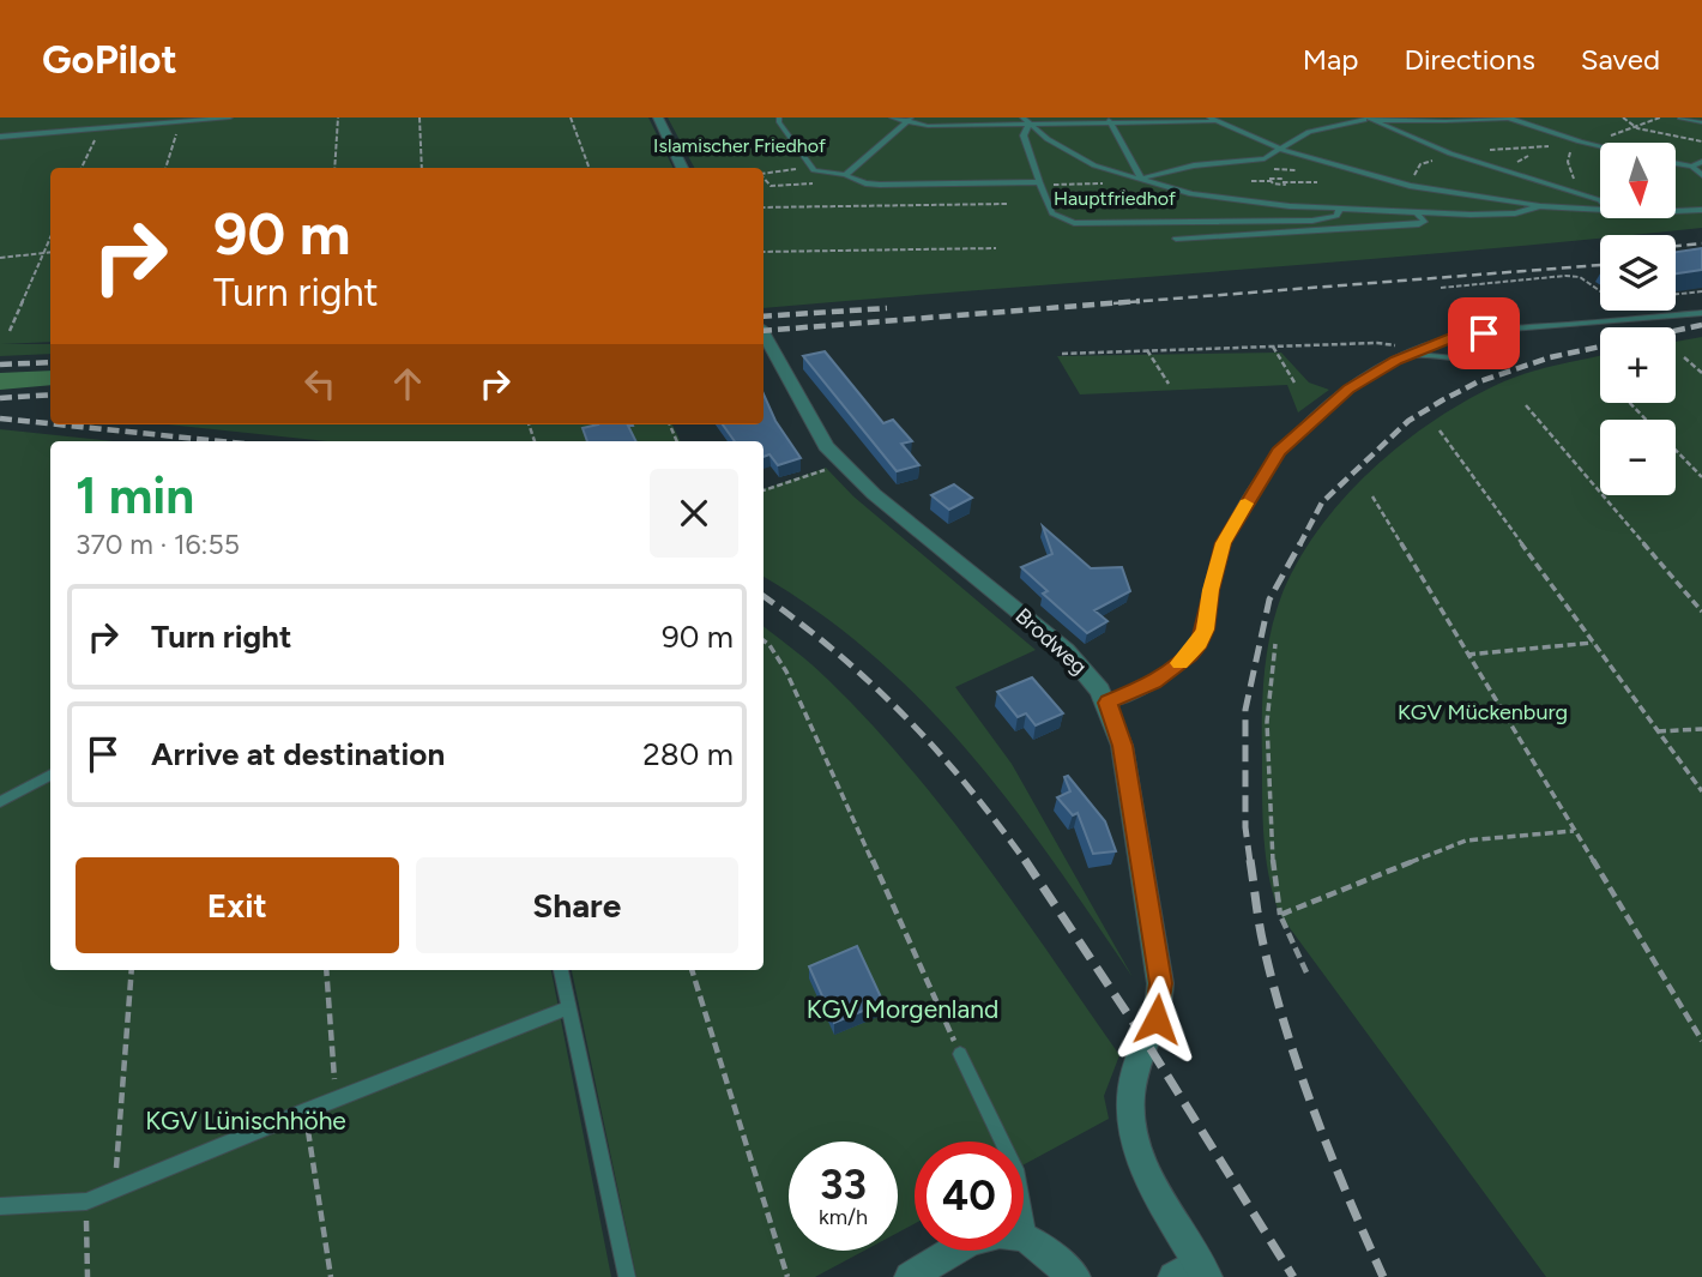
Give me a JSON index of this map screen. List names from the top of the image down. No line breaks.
{"streets":{"street":["Brodweg"]},"parks":["Islamischer Friedhof","Hauptfriedhof","KGV Mückenburg","KGV Morgenland","KGV Lünischhöhe"],"north":"bottom","page":{"header":"GoPilot","nav":["Map","Directions","Saved"],"map_buttons":["+","−"],"turn":["90 m","Turn right"],"heading":["1 min","370 m · 16:55"],"list":[{"name":"Turn right","value":"90 m"},{"name":"Arrive at destination","value":"280 m"}],"buttons":["Exit","Share"],"speed":"33 km/h","limit":"40"}}
